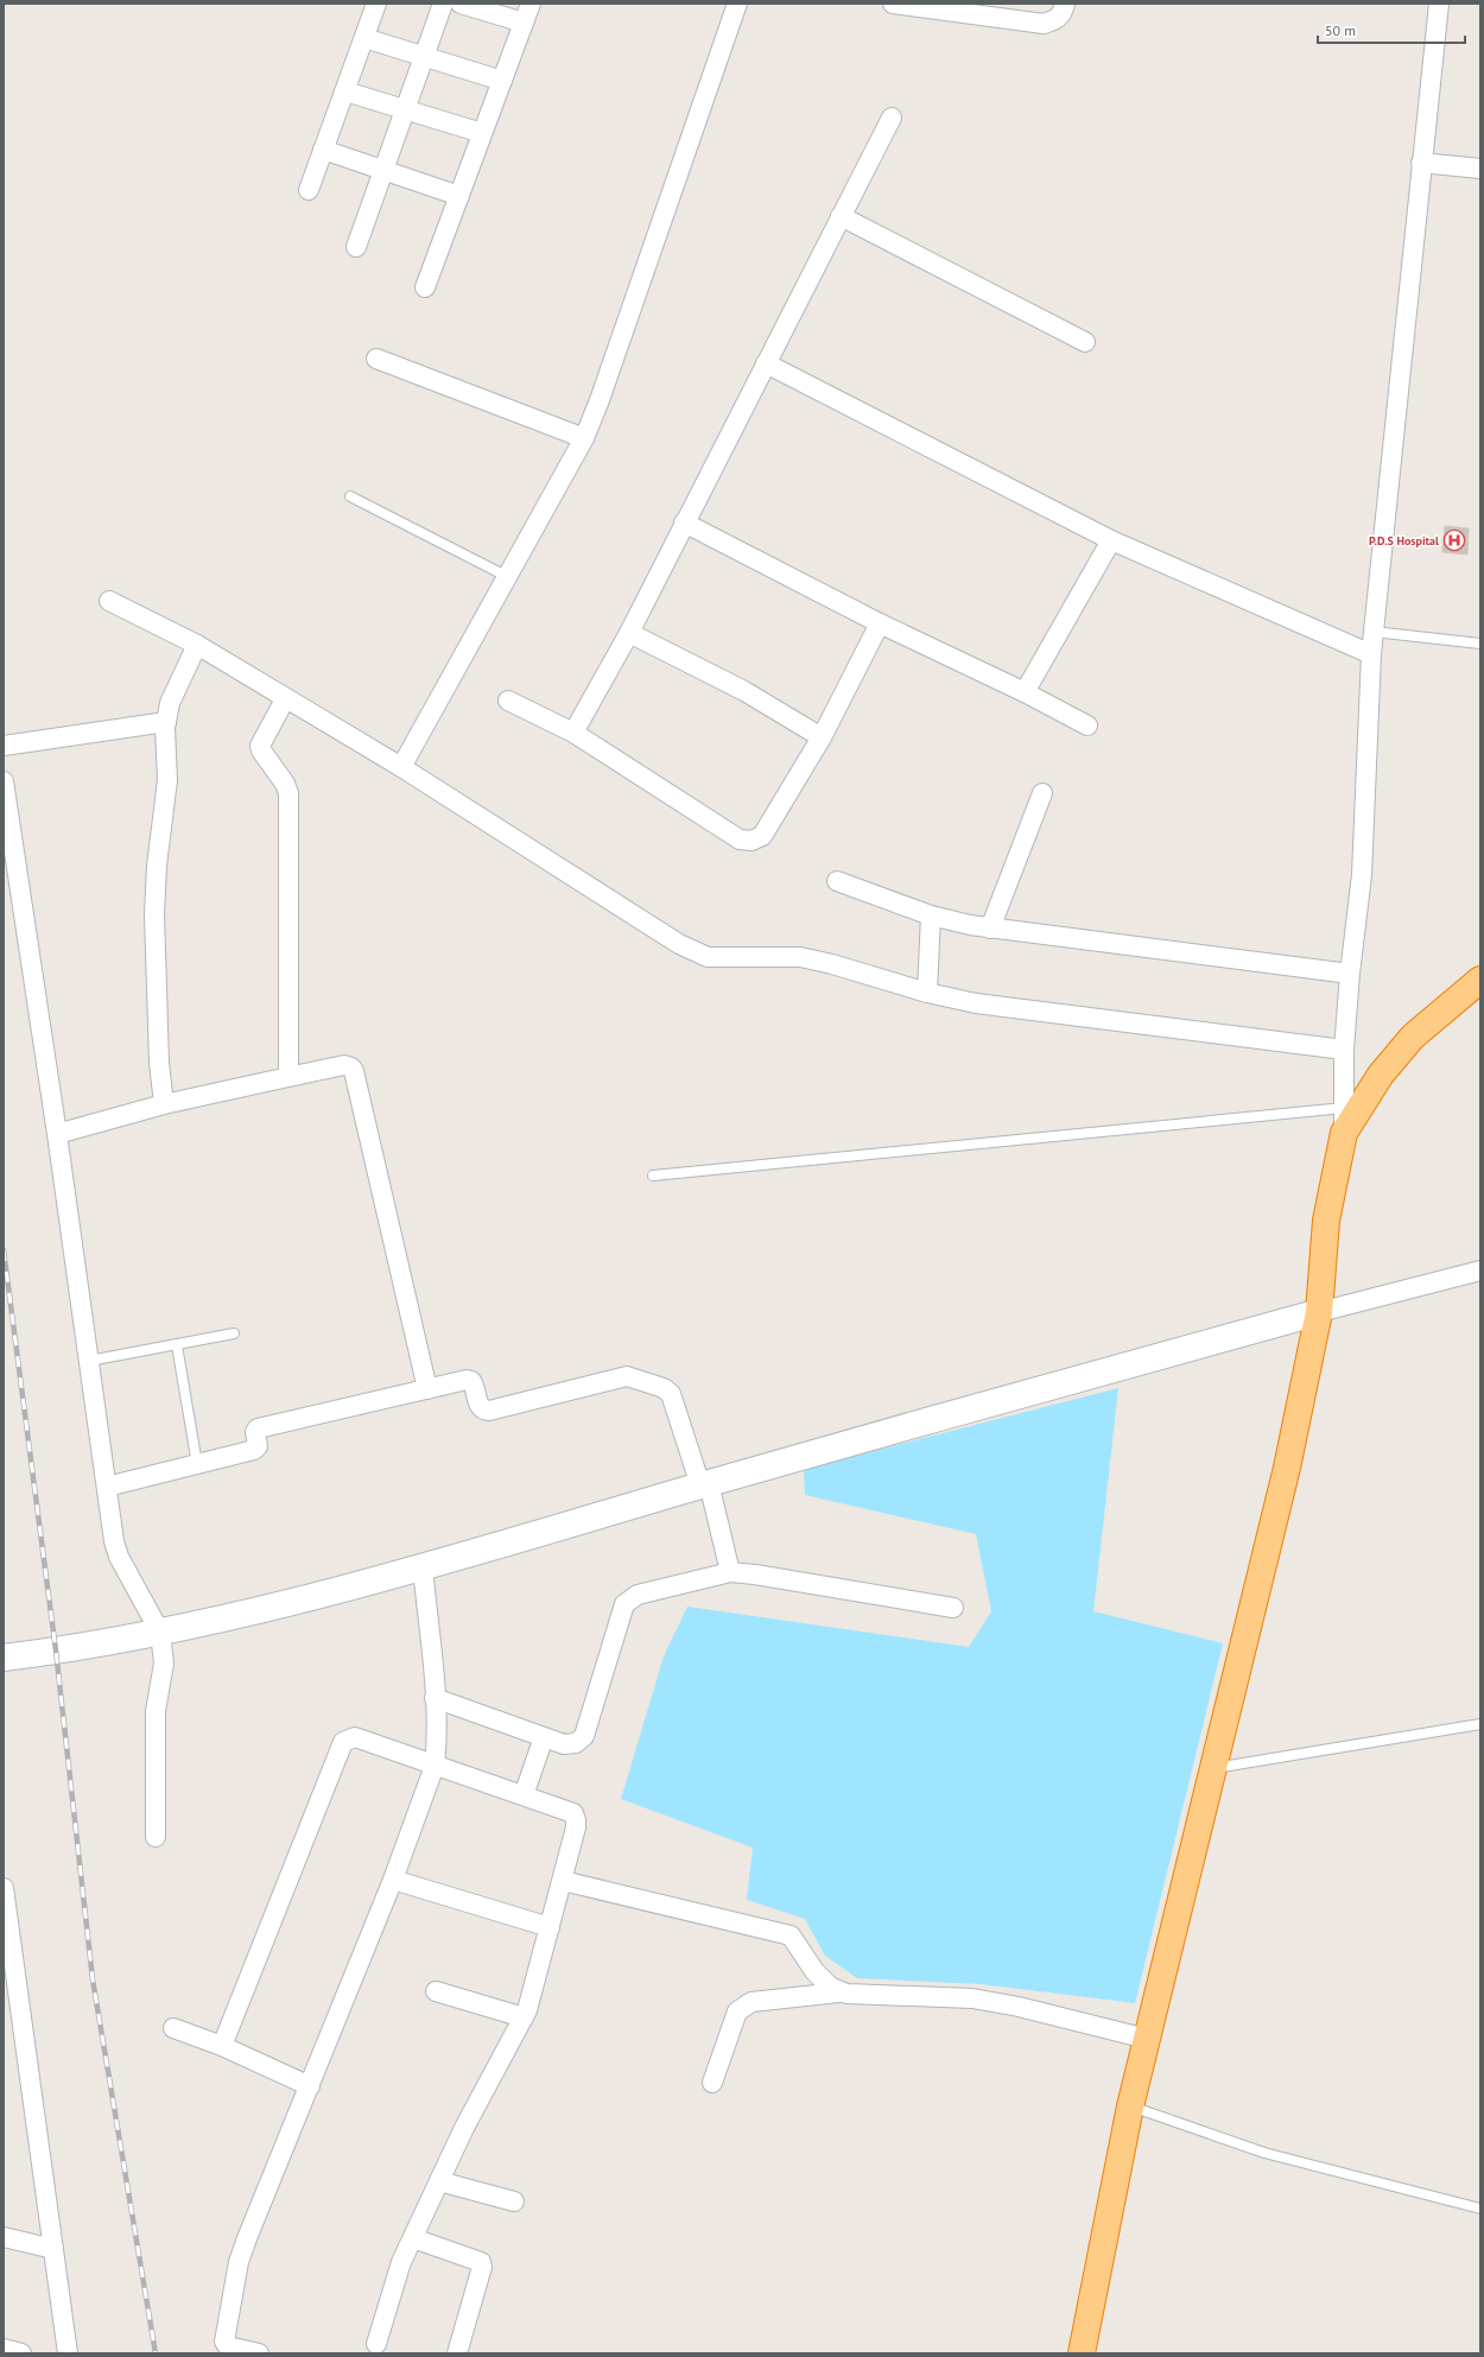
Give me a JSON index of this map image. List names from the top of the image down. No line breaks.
{"places":{"hospital":["P.D.S Hospital"]},"scale_bar":"50 m"}
